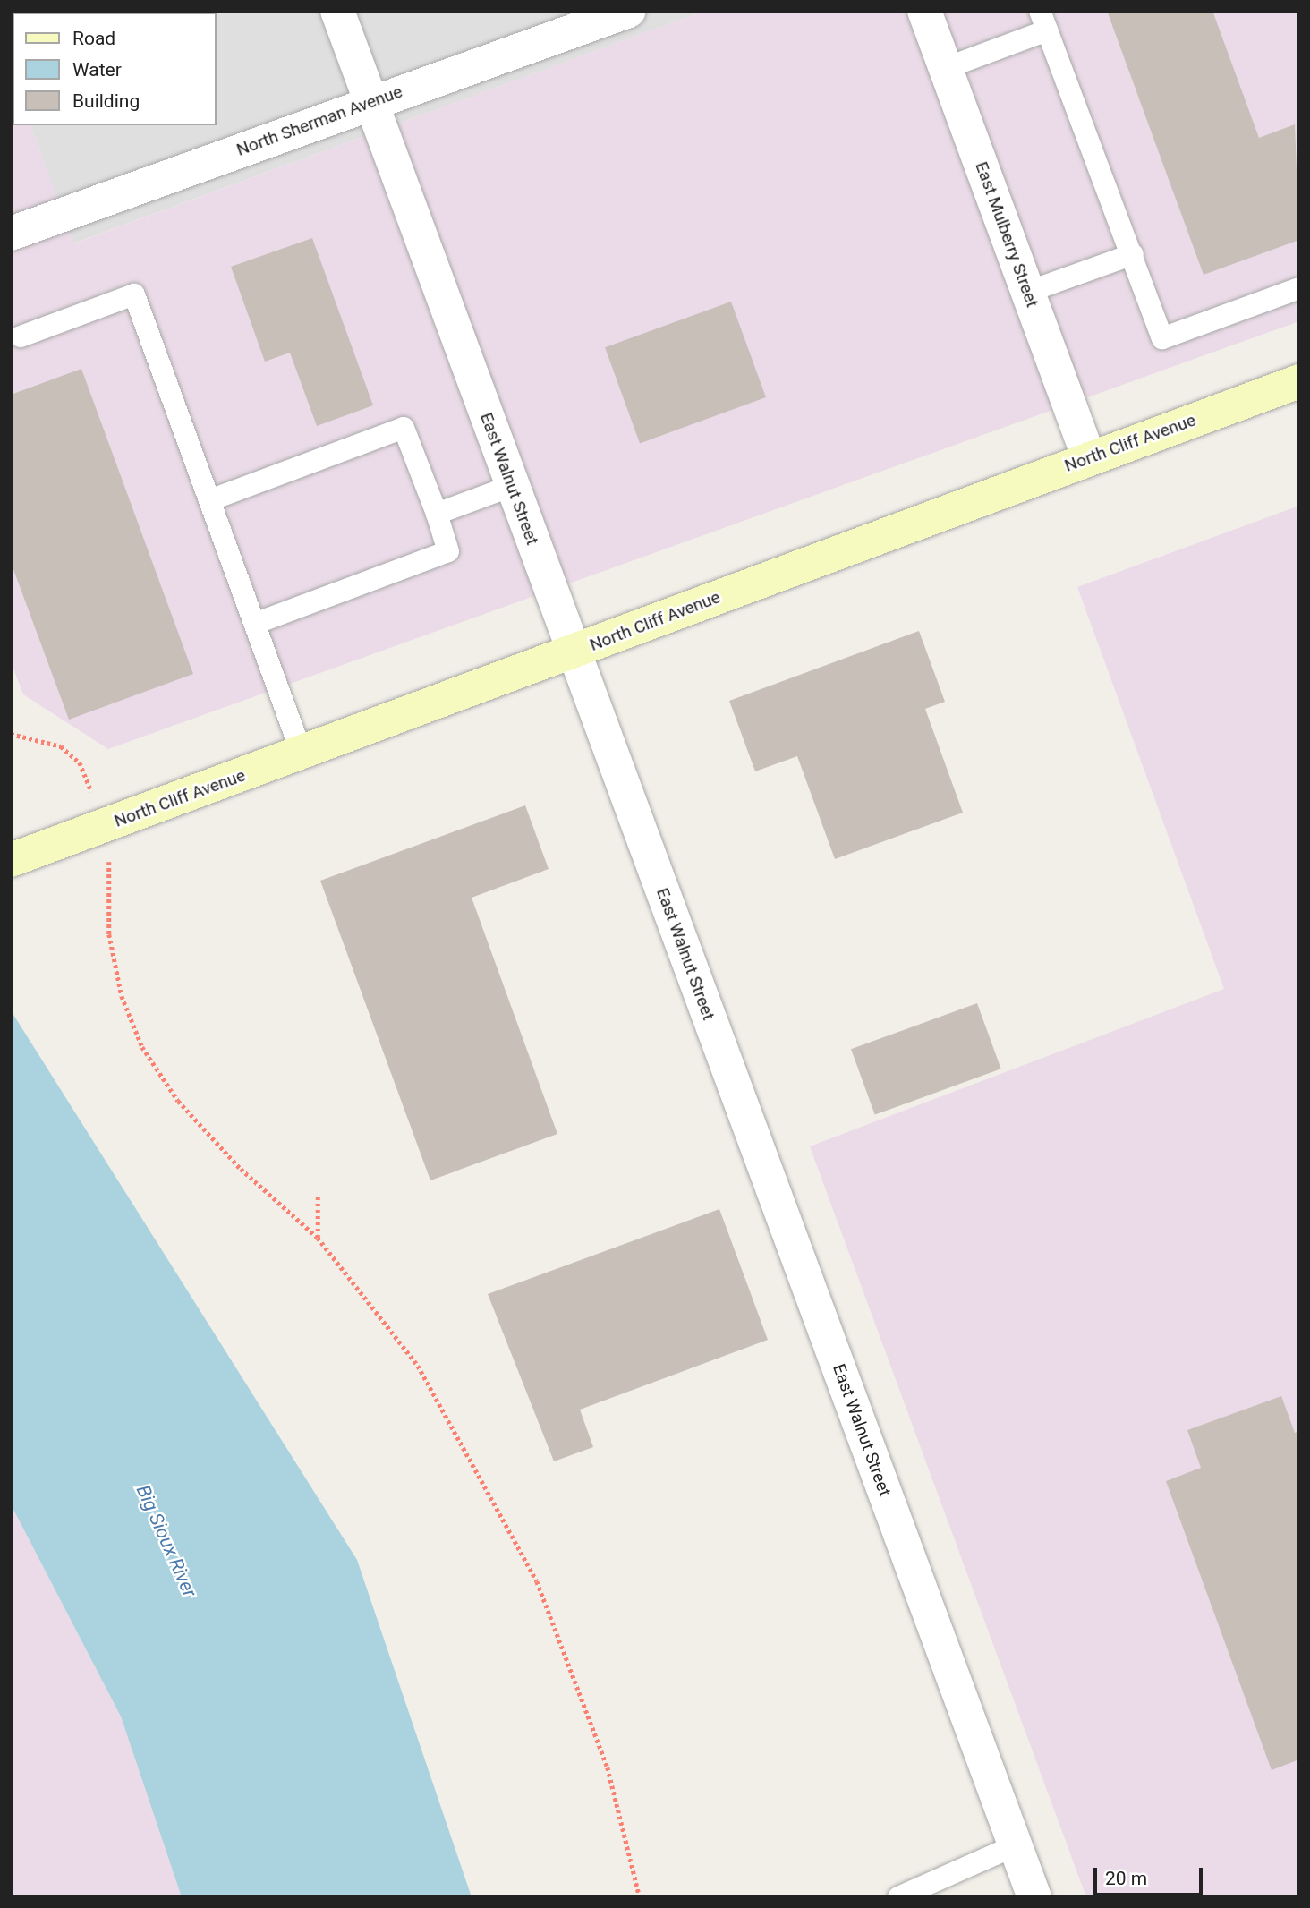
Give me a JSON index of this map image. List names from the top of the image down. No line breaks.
{"streets":{"main road":["North Cliff Avenue"],"street":["North Sherman Avenue","East Mulberry Street","East Walnut Street"]},"crossings":[["North Sherman Avenue","East Walnut Street"],["East Mulberry Street","North Cliff Avenue"],["North Cliff Avenue","East Walnut Street"]],"water":["Big Sioux River"],"legend":["Road","Water","Building"],"scale_bar":"20 m"}
